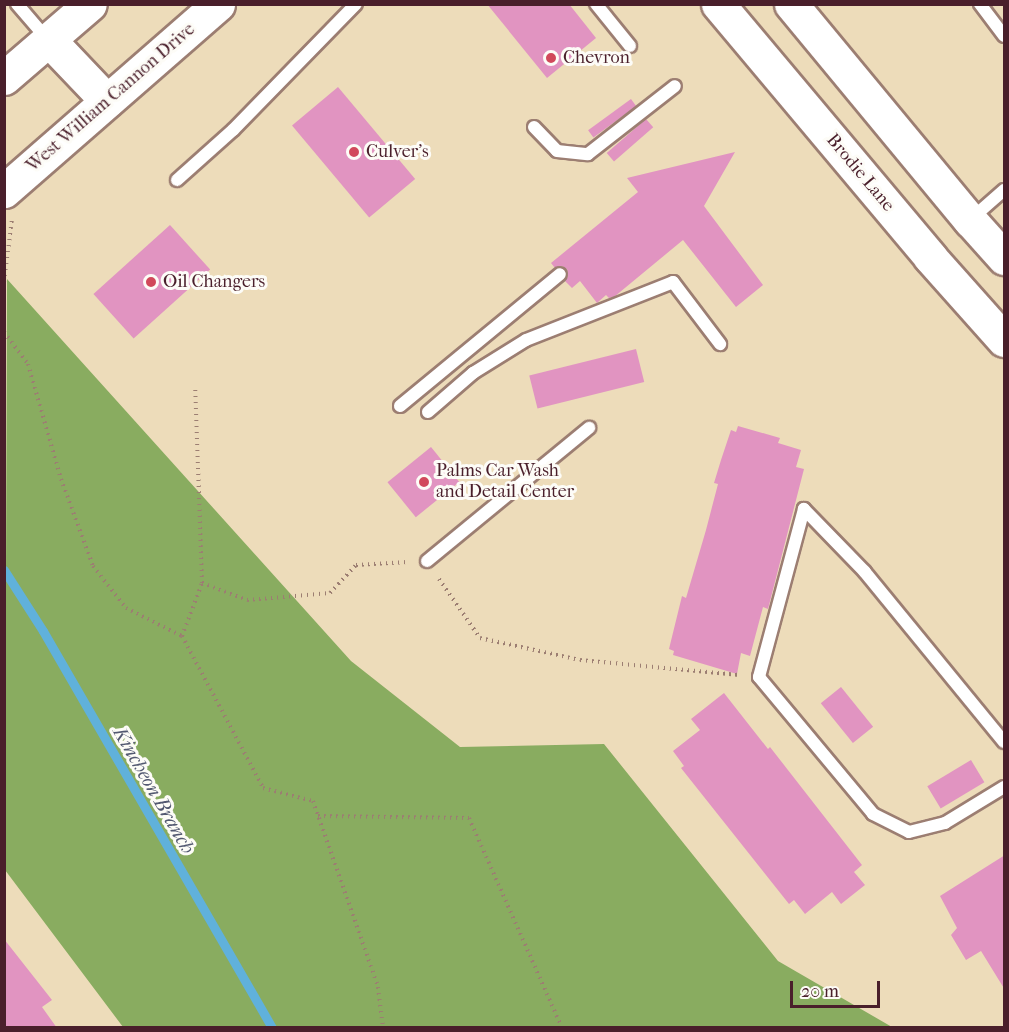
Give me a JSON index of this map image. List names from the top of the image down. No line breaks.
{"streets":{"main road":["West William Cannon Drive","Brodie Lane"]},"water":["Kincheon Branch"],"places":["Chevron","Culver's","Oil Changers","Palms Car Wash and Detail Center"],"scale_bar":"20 m"}
